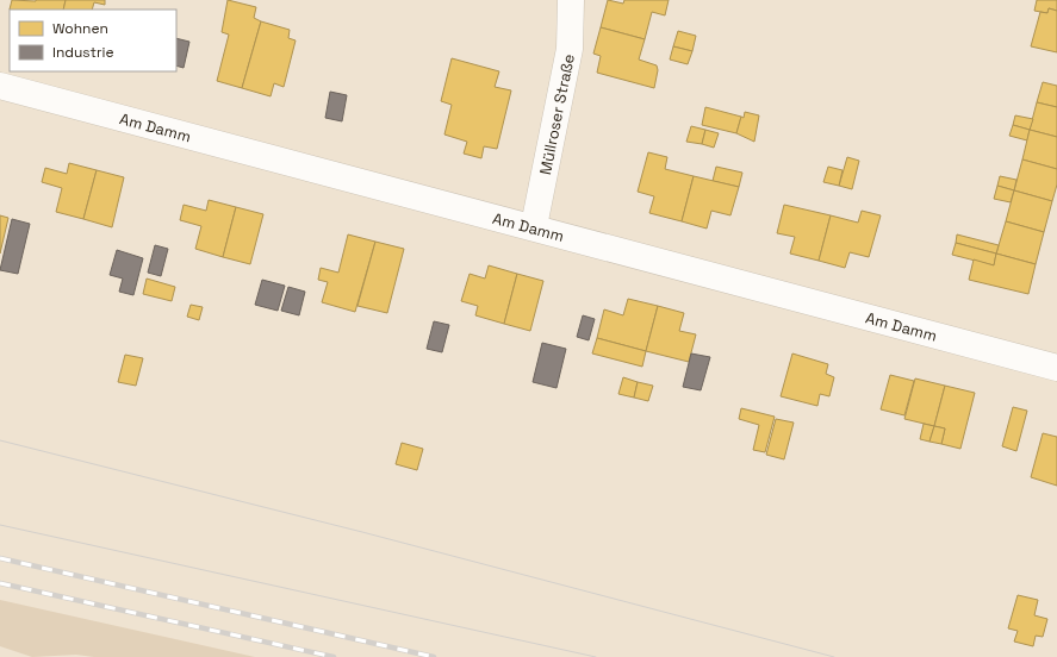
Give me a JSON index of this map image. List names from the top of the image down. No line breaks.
{"streets":{"street":["Müllroser Straße","Am Damm"]},"crossings":[["Müllroser Straße","Am Damm"]],"legend":["Wohnen","Industrie"]}
